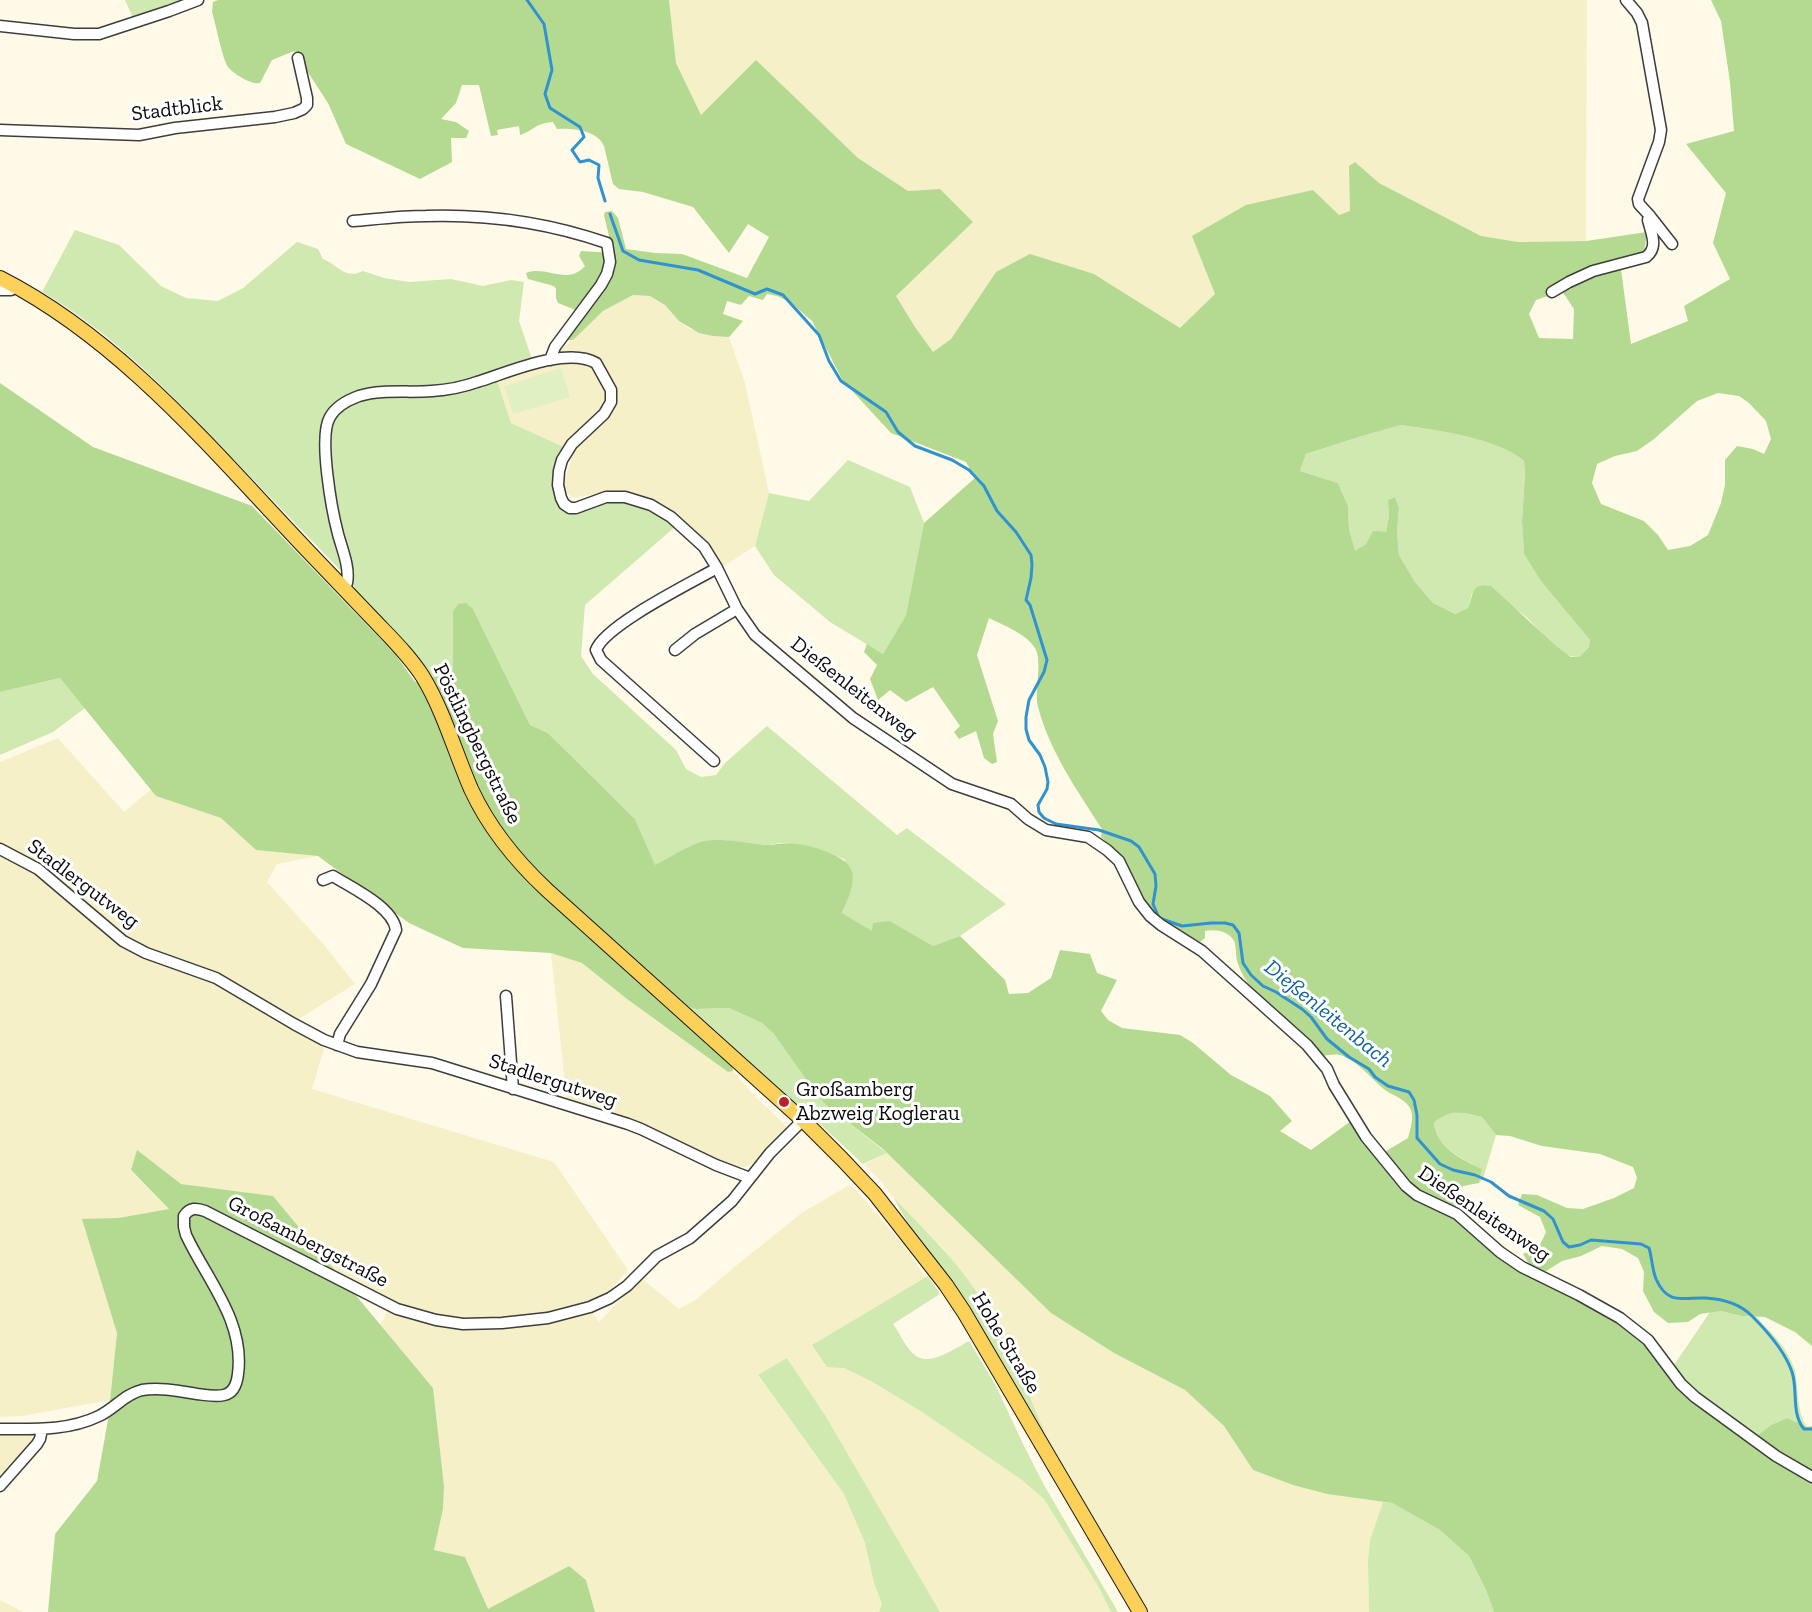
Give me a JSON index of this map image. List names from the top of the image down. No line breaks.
{"streets":{"main road":["Pöstlingbergstraße","Hohe Straße"],"street":["Stadtblick","Dießenleitenweg","Stadlergutweg","Großambergstraße"]},"crossings":[["Dießenleitenweg","Pöstlingbergstraße"],["Pöstlingbergstraße","Großambergstraße"],["Pöstlingbergstraße","Hohe Straße"],["Stadlergutweg","Großambergstraße"],["Großambergstraße","Hohe Straße"]],"water":["Dießenleitenbach"],"places":["Großamberg Abzweig Koglerau"]}
